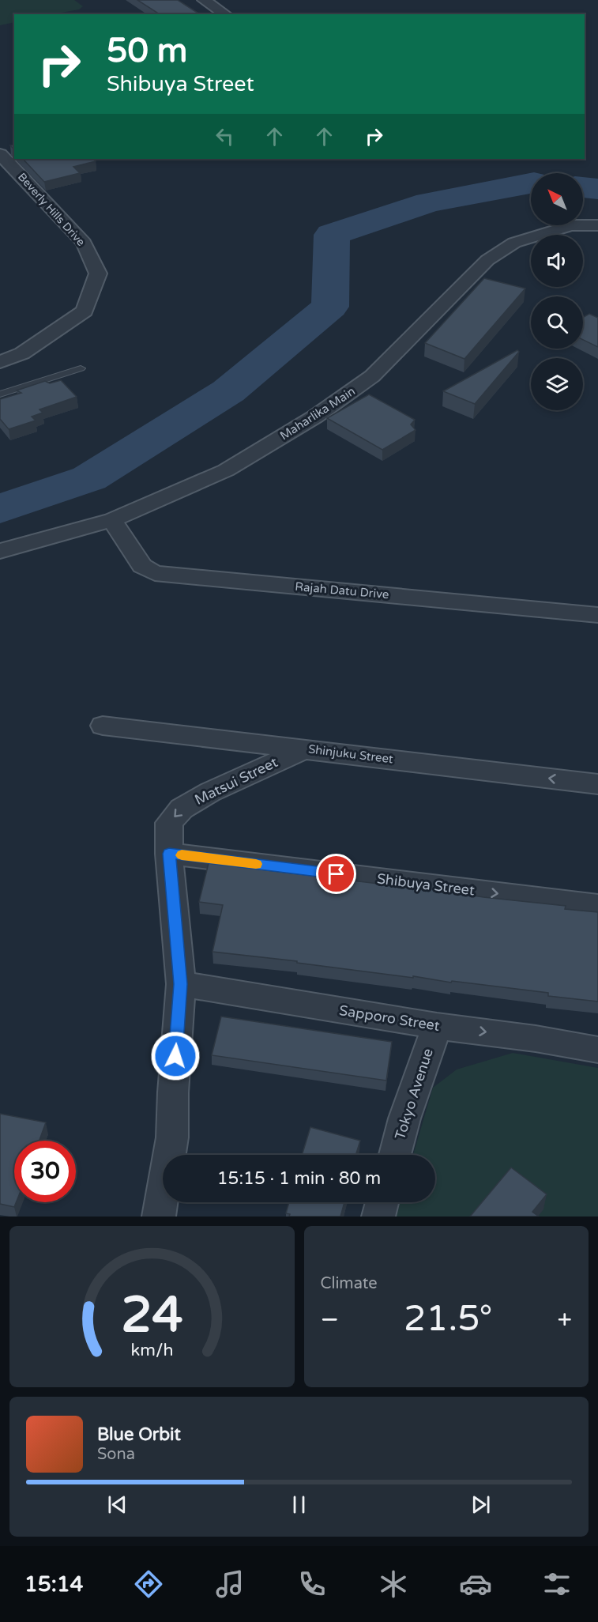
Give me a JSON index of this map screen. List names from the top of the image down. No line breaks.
{"streets":{"street":["Beverly Hills Drive","Maharlika Main","Rajah Datu Drive","Shinjuku Street","Matsui Street","Shibuya Street","Sapporo Street","Tokyo Avenue"]},"crossings":[["Maharlika Main","Rajah Datu Drive"],["Shinjuku Street","Matsui Street"],["Matsui Street","Shibuya Street"],["Matsui Street","Sapporo Street"],["Sapporo Street","Tokyo Avenue"]],"one_way":["Shinjuku Street","Shibuya Street","Sapporo Street"],"north":"top left","page":{"turn":["50 m","Shibuya Street"],"limit":"30","trip":"15:15 · 1 min · 80 m","tile":"Climate","heat":["−","21.5°","+"],"song":["Blue Orbit","Sona"],"tabs":"15:14","gauge":["24","km/h"]}}
